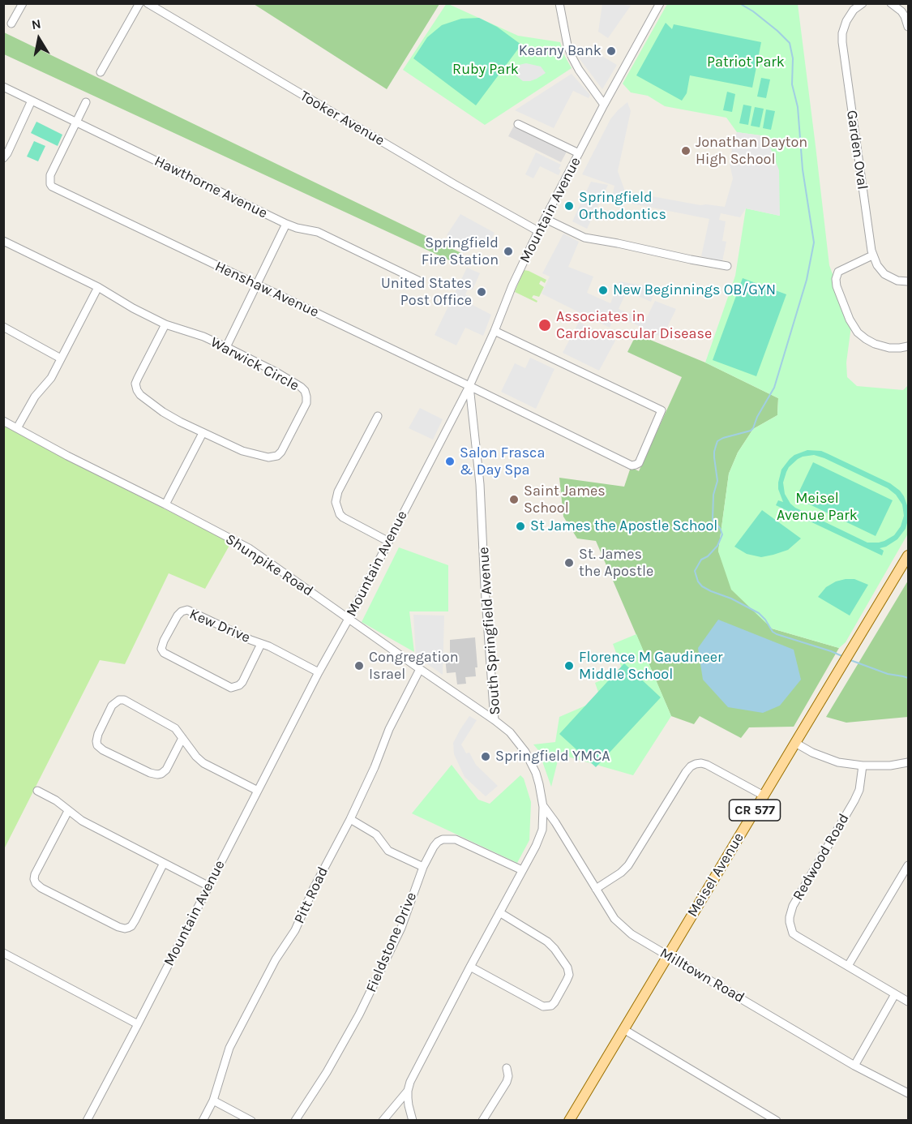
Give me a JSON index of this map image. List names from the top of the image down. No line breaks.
{"streets":{"main road":["CR 577","Meisel Avenue"],"street":["Tooker Avenue","Garden Oval","Hawthorne Avenue","Mountain Avenue","Henshaw Avenue","Warwick Circle","Shunpike Road","Kew Drive","South Springfield Avenue","Redwood Road","Pitt Road","Fieldstone Drive","Milltown Road"]},"crossings":[["Tooker Avenue","Mountain Avenue"],["Hawthorne Avenue","Henshaw Avenue"],["Mountain Avenue","Henshaw Avenue"],["Mountain Avenue","Shunpike Road"],["Mountain Avenue","Kew Drive"],["Mountain Avenue","South Springfield Avenue"],["Henshaw Avenue","South Springfield Avenue"],["Shunpike Road","South Springfield Avenue"],["Shunpike Road","Pitt Road"],["South Springfield Avenue","Fieldstone Drive"],["South Springfield Avenue","Milltown Road"],["Meisel Avenue","Milltown Road"]],"parks":["Patriot Park","Ruby Park","Meisel Avenue Park"],"places":["Kearny Bank","Jonathan Dayton High School","Springfield Orthodontics","Springfield Fire Station","New Beginnings OB/GYN","United States Post Office","Associates in Cardiovascular Disease","Salon Frasca & Day Spa","Saint James School","St James the Apostle School","St. James the Apostle","Congregation Israel","Florence M Gaudineer Middle School","Springfield YMCA"],"north":"top"}
